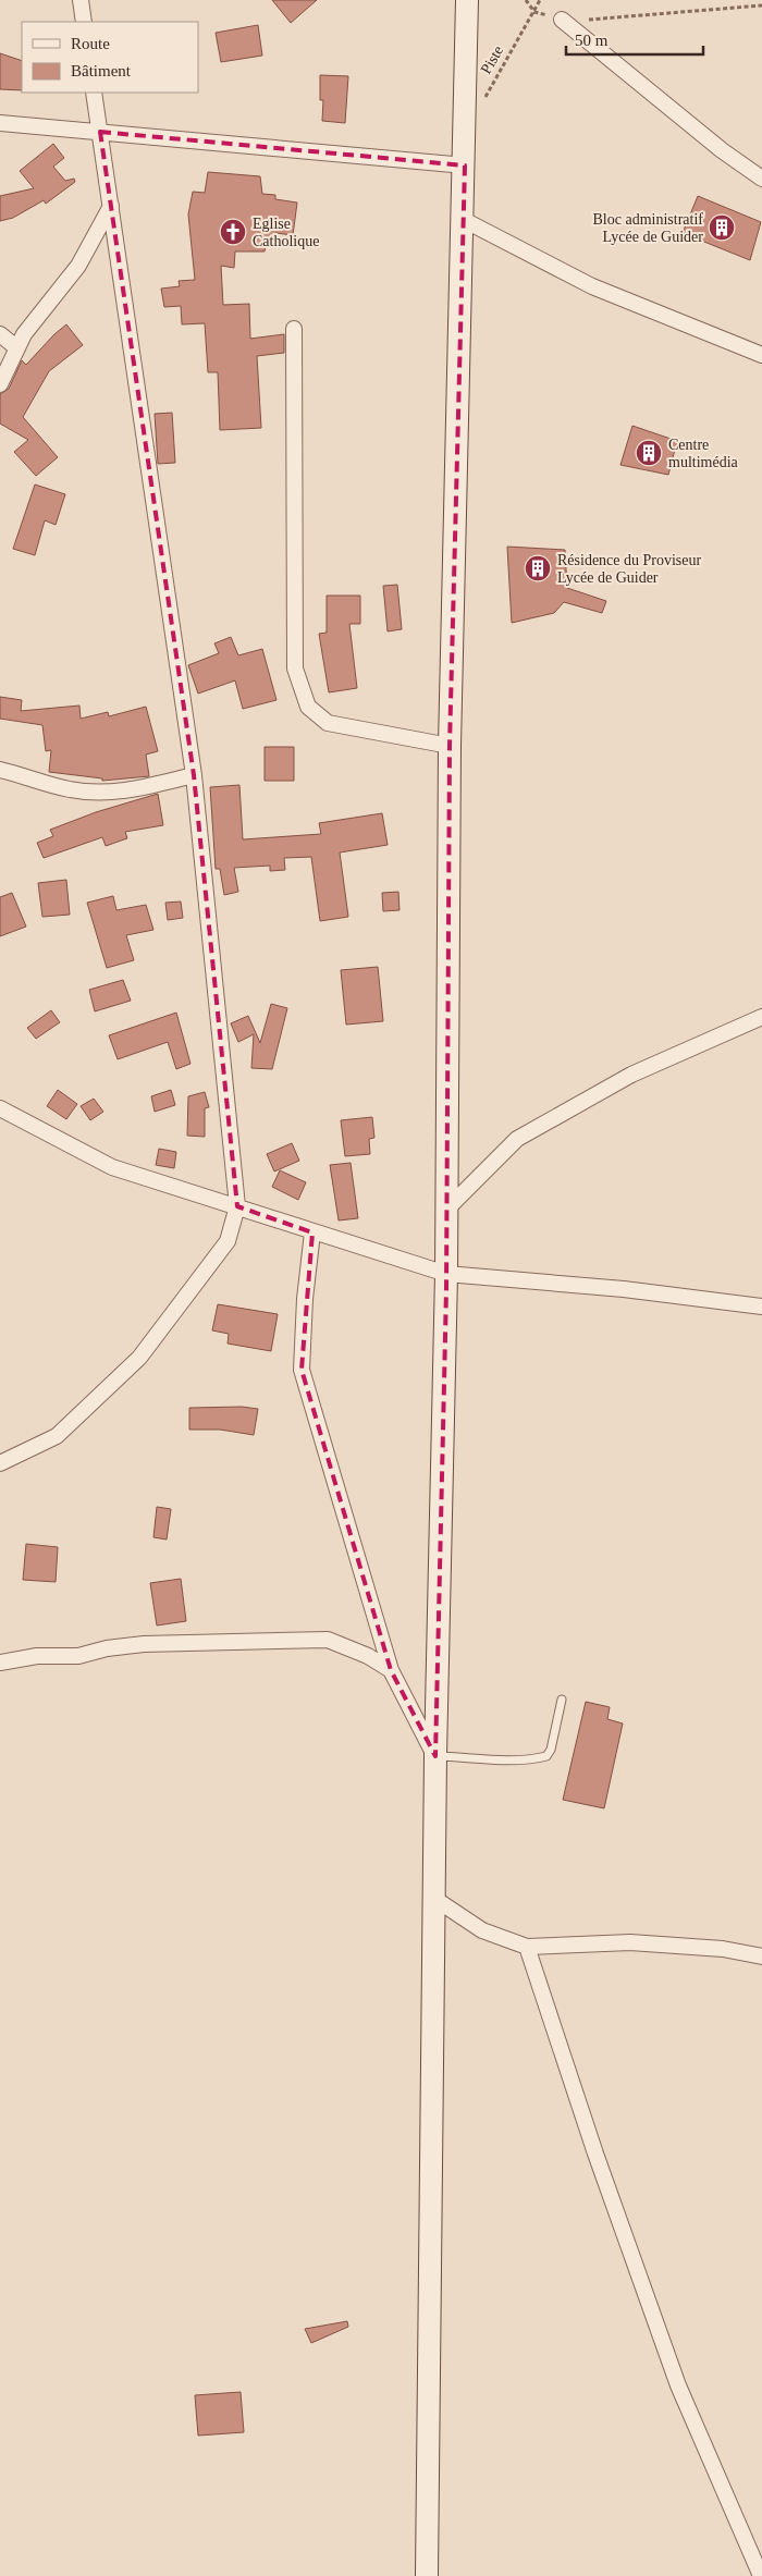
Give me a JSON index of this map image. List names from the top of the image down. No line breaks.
{"streets":{"path":["Piste"]},"places":{"building":["Bloc administratif Lycée de Guider","Centre multimédia","Résidence du Proviseur Lycée de Guider"],"church":["Eglise Catholique"]},"legend":["Route","Bâtiment"],"scale_bar":"50 m"}
